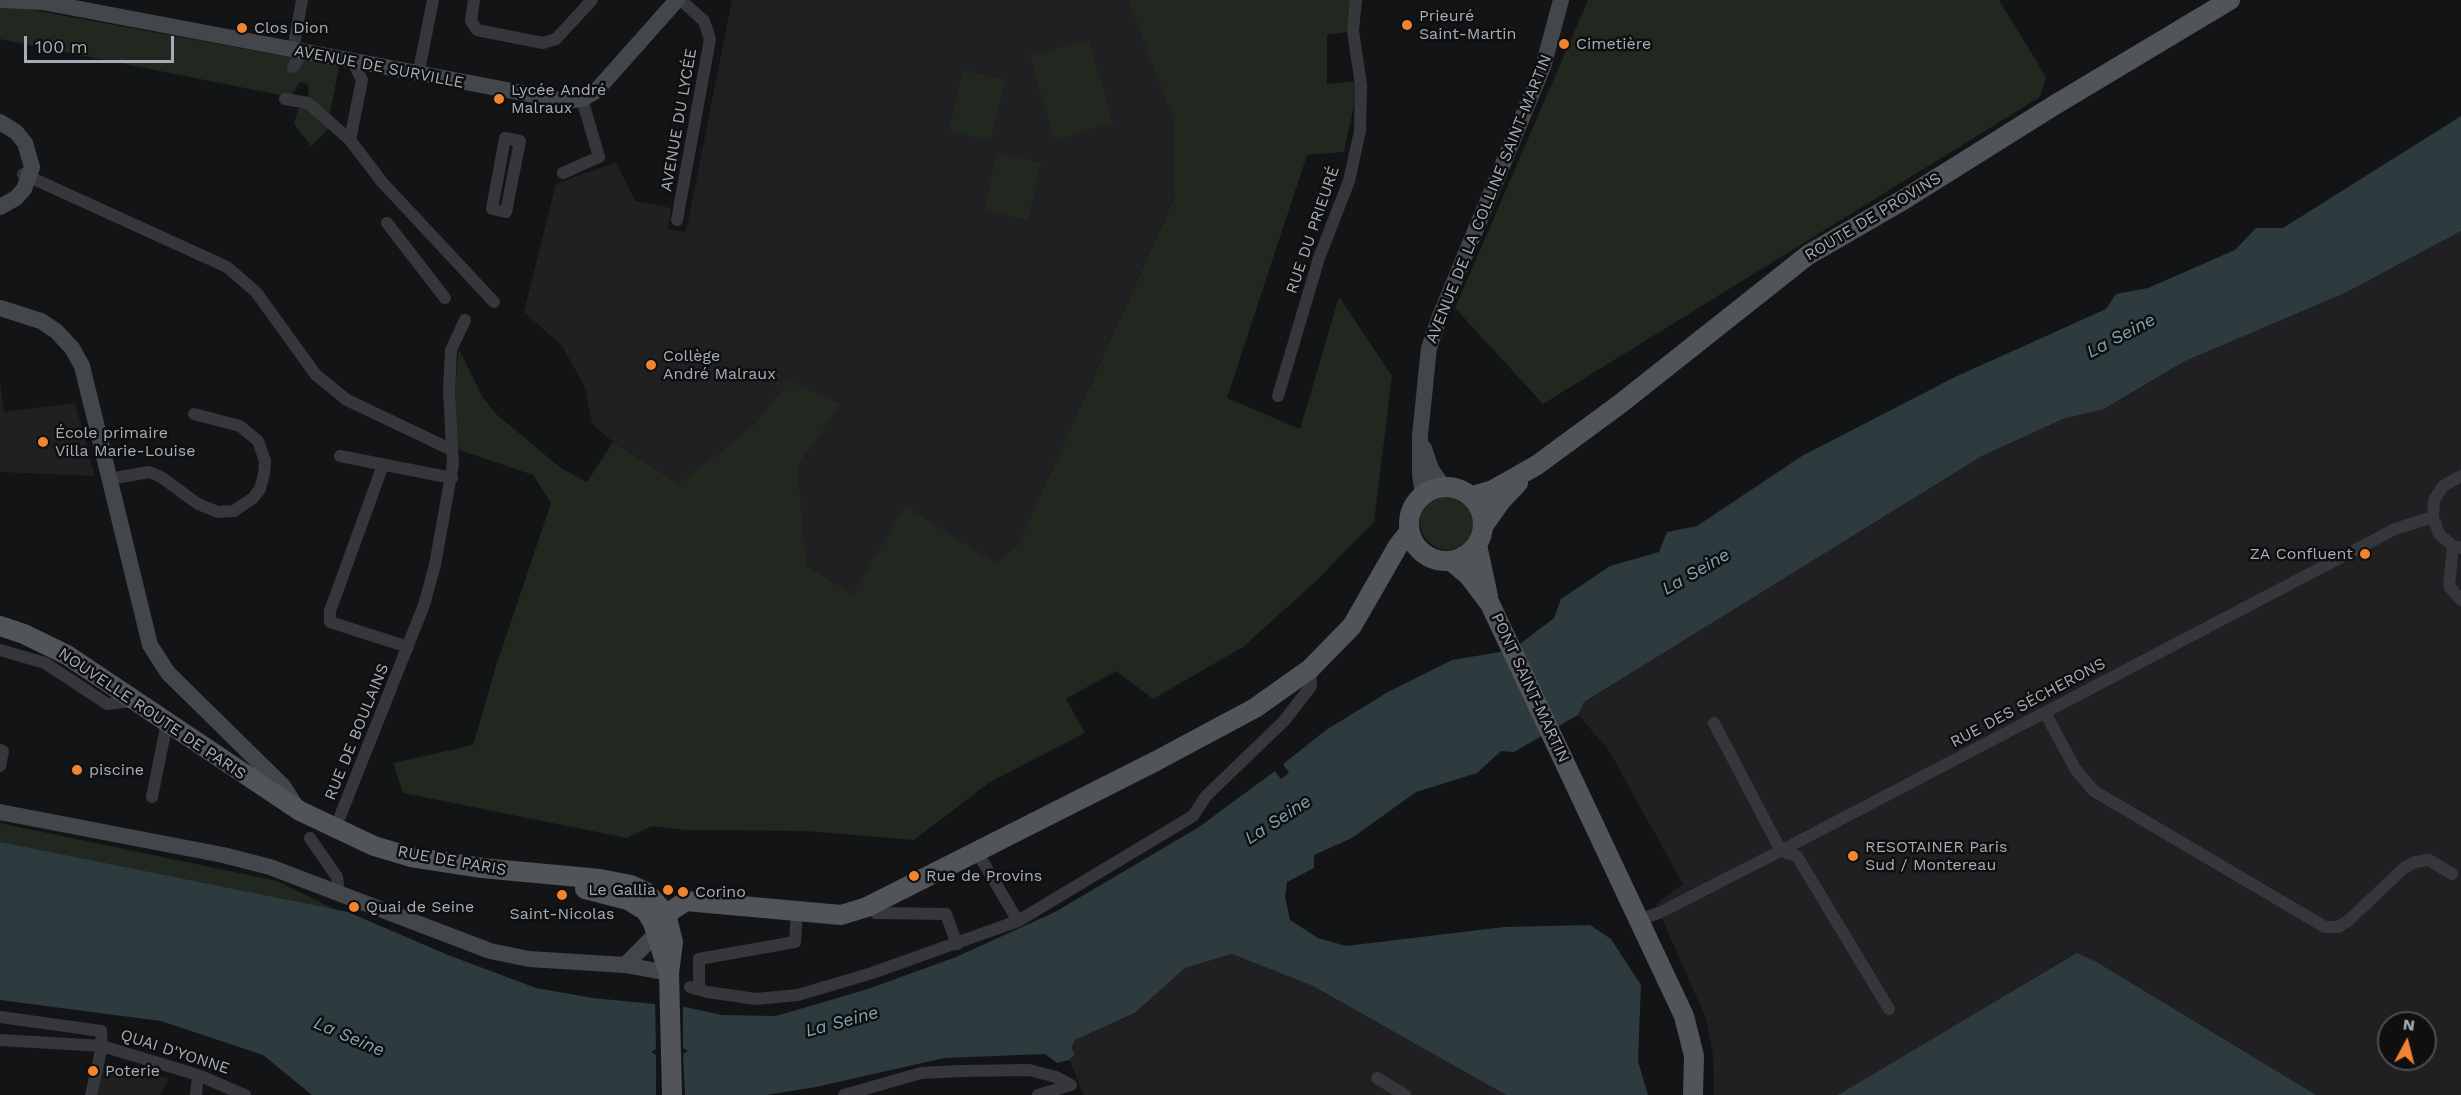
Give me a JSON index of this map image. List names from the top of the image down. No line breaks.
{"streets":{"main road":["ROUTE DE PROVINS","PONT SAINT-MARTIN","NOUVELLE ROUTE DE PARIS","RUE DE PARIS"],"street":["AVENUE DE SURVILLE","AVENUE DU LYCÉE","AVENUE DE LA COLLINE SAINT-MARTIN","RUE DU PRIEURÉ","RUE DES SÉCHERONS","RUE DE BOULAINS","QUAI D'YONNE"]},"crossings":[["PONT SAINT-MARTIN","RUE DES SÉCHERONS"],["NOUVELLE ROUTE DE PARIS","RUE DE BOULAINS"],["NOUVELLE ROUTE DE PARIS","RUE DE PARIS"],["RUE DE BOULAINS","RUE DE PARIS"]],"water":["La Seine"],"places":["Prieuré Saint-Martin","Clos Dion","Cimetière","Lycée André Malraux","Collège André Malraux","École primaire Villa Marie-Louise","ZA Confluent","piscine","RESOTAINER Paris Sud / Montereau","Rue de Provins","Le Gallia","Corino","Saint-Nicolas","Quai de Seine","Poterie"],"scale_bar":"100 m","north":"top"}
